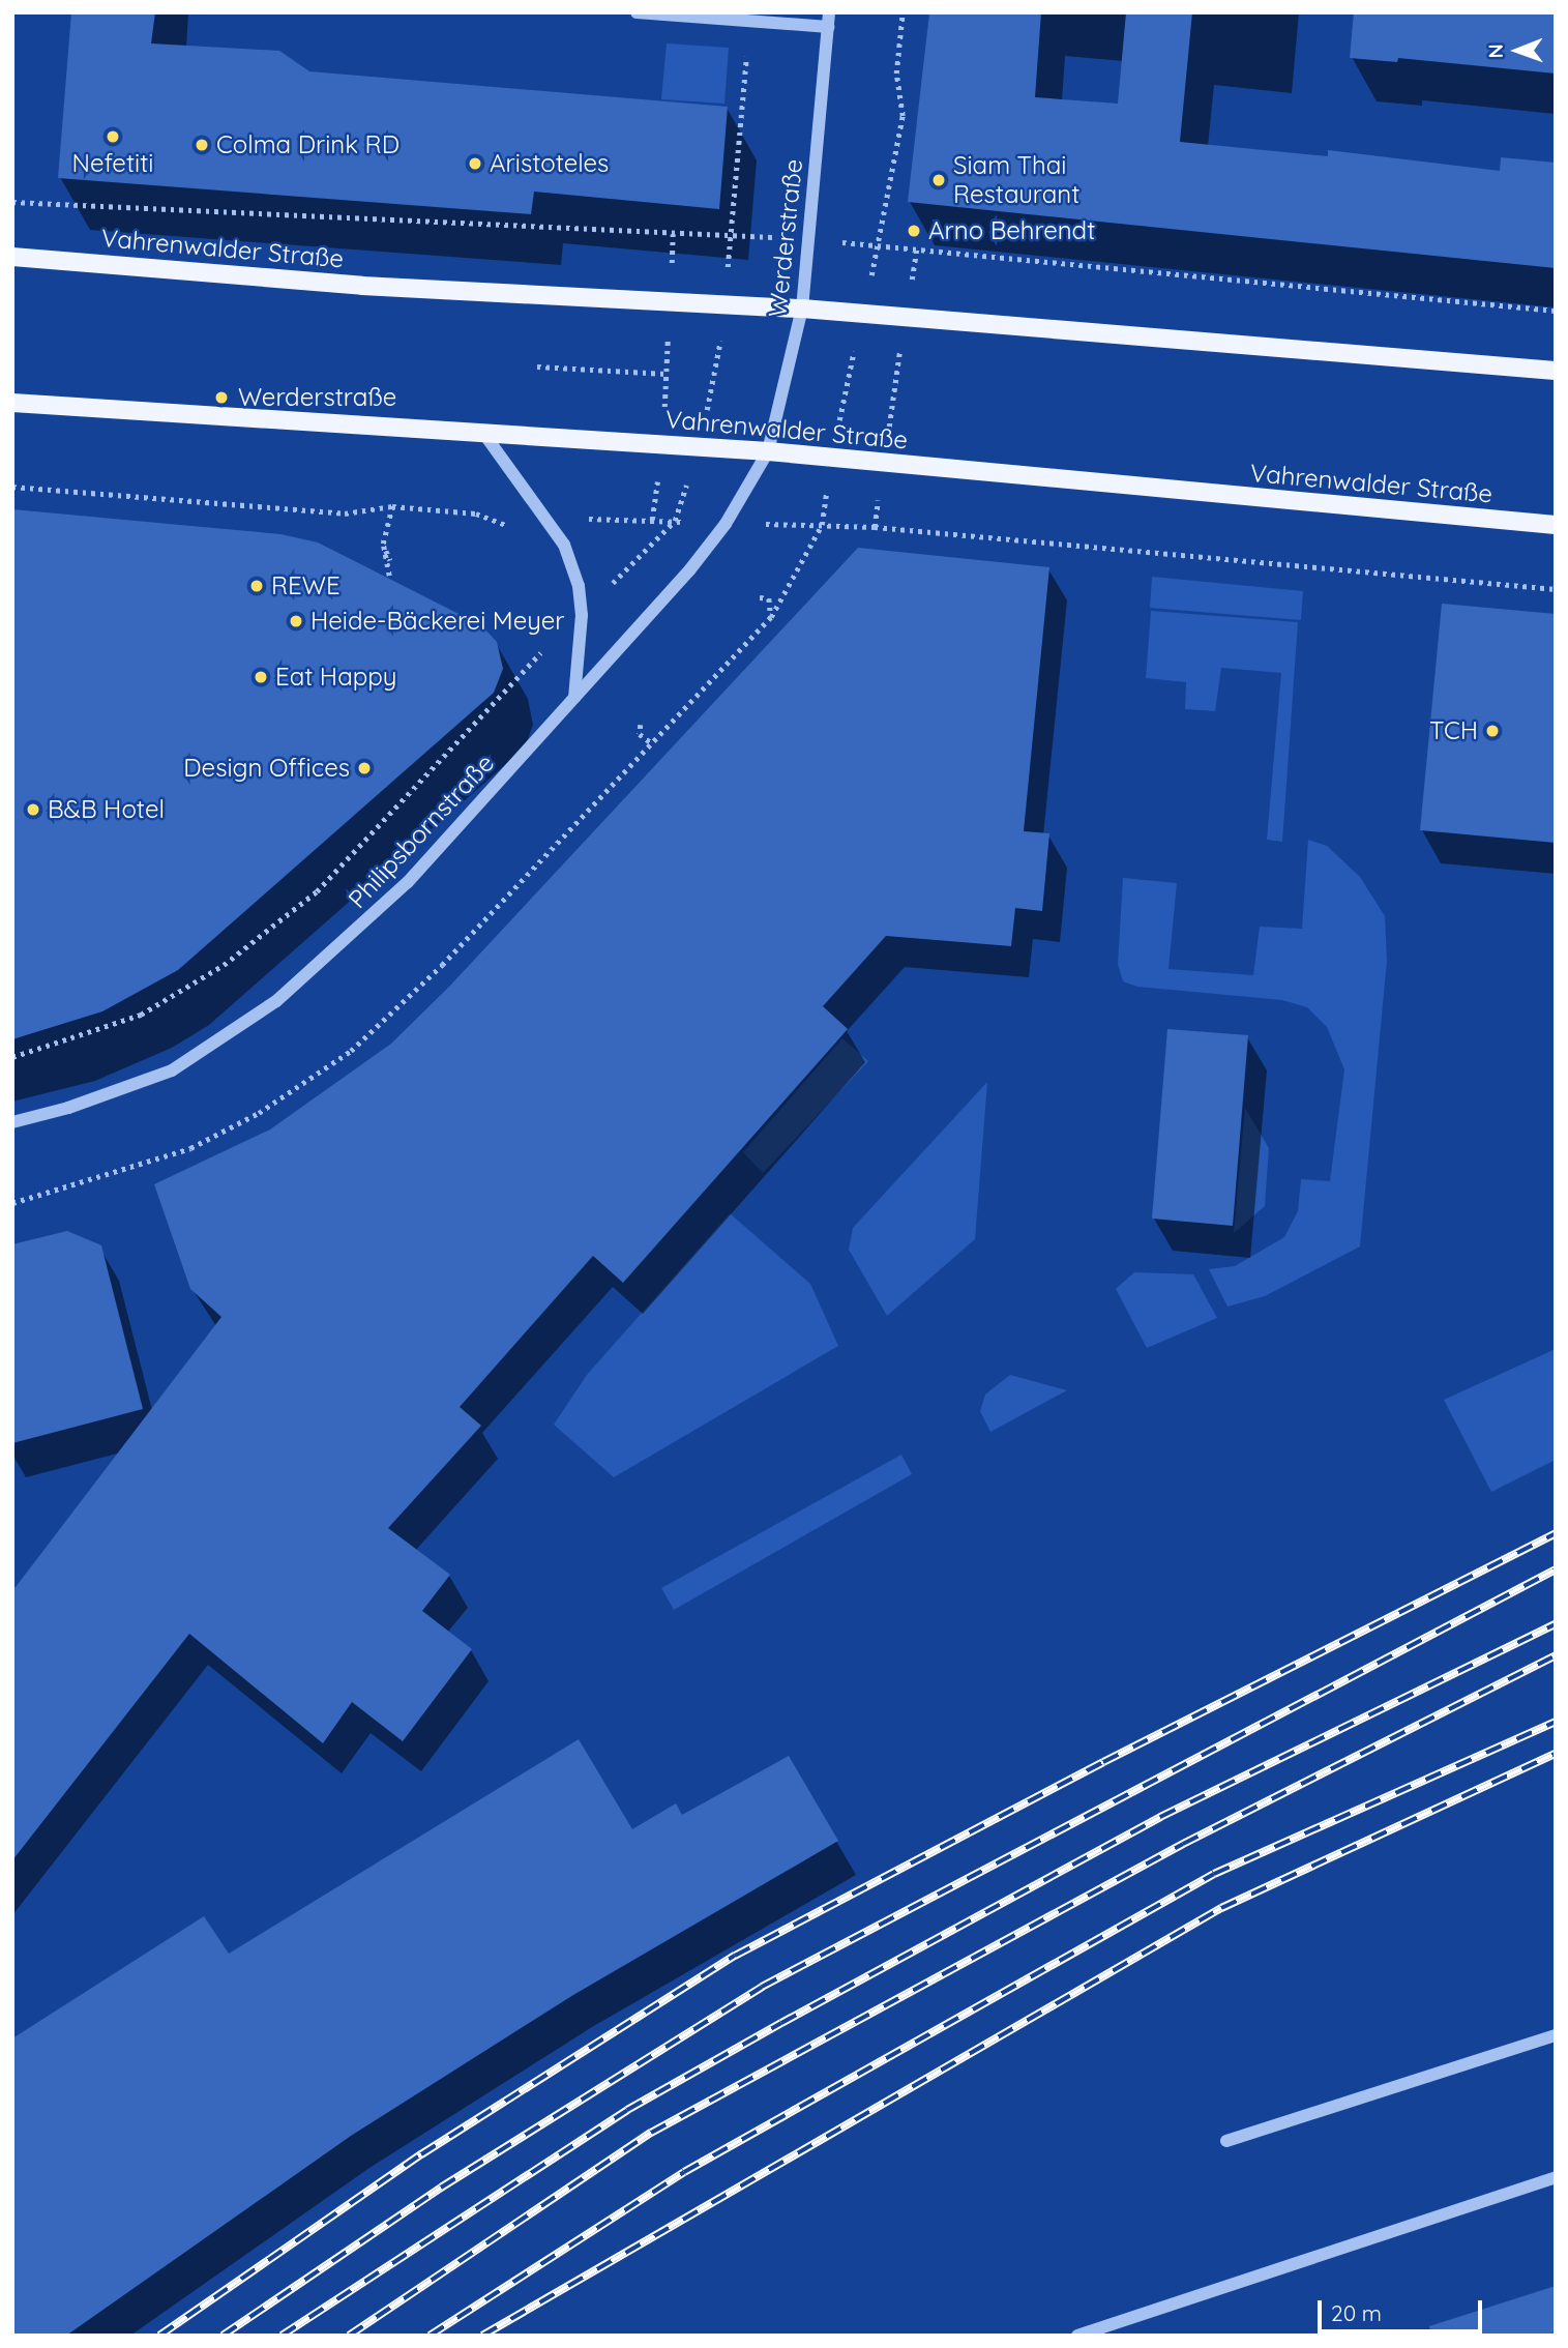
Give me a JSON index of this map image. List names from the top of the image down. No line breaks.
{"streets":{"main road":["Vahrenwalder Straße"],"street":["Werderstraße","Philipsbornstraße"]},"crossings":[["Werderstraße","Vahrenwalder Straße"],["Werderstraße","Philipsbornstraße"],["Vahrenwalder Straße","Philipsbornstraße"]],"places":["Nefetiti","Colma Drink RD","Aristoteles","Siam Thai Restaurant","Arno Behrendt","Werderstraße","REWE","Heide-Bäckerei Meyer","Eat Happy","TCH","Design Offices","B&B Hotel"],"scale_bar":"20 m","north":"left"}
